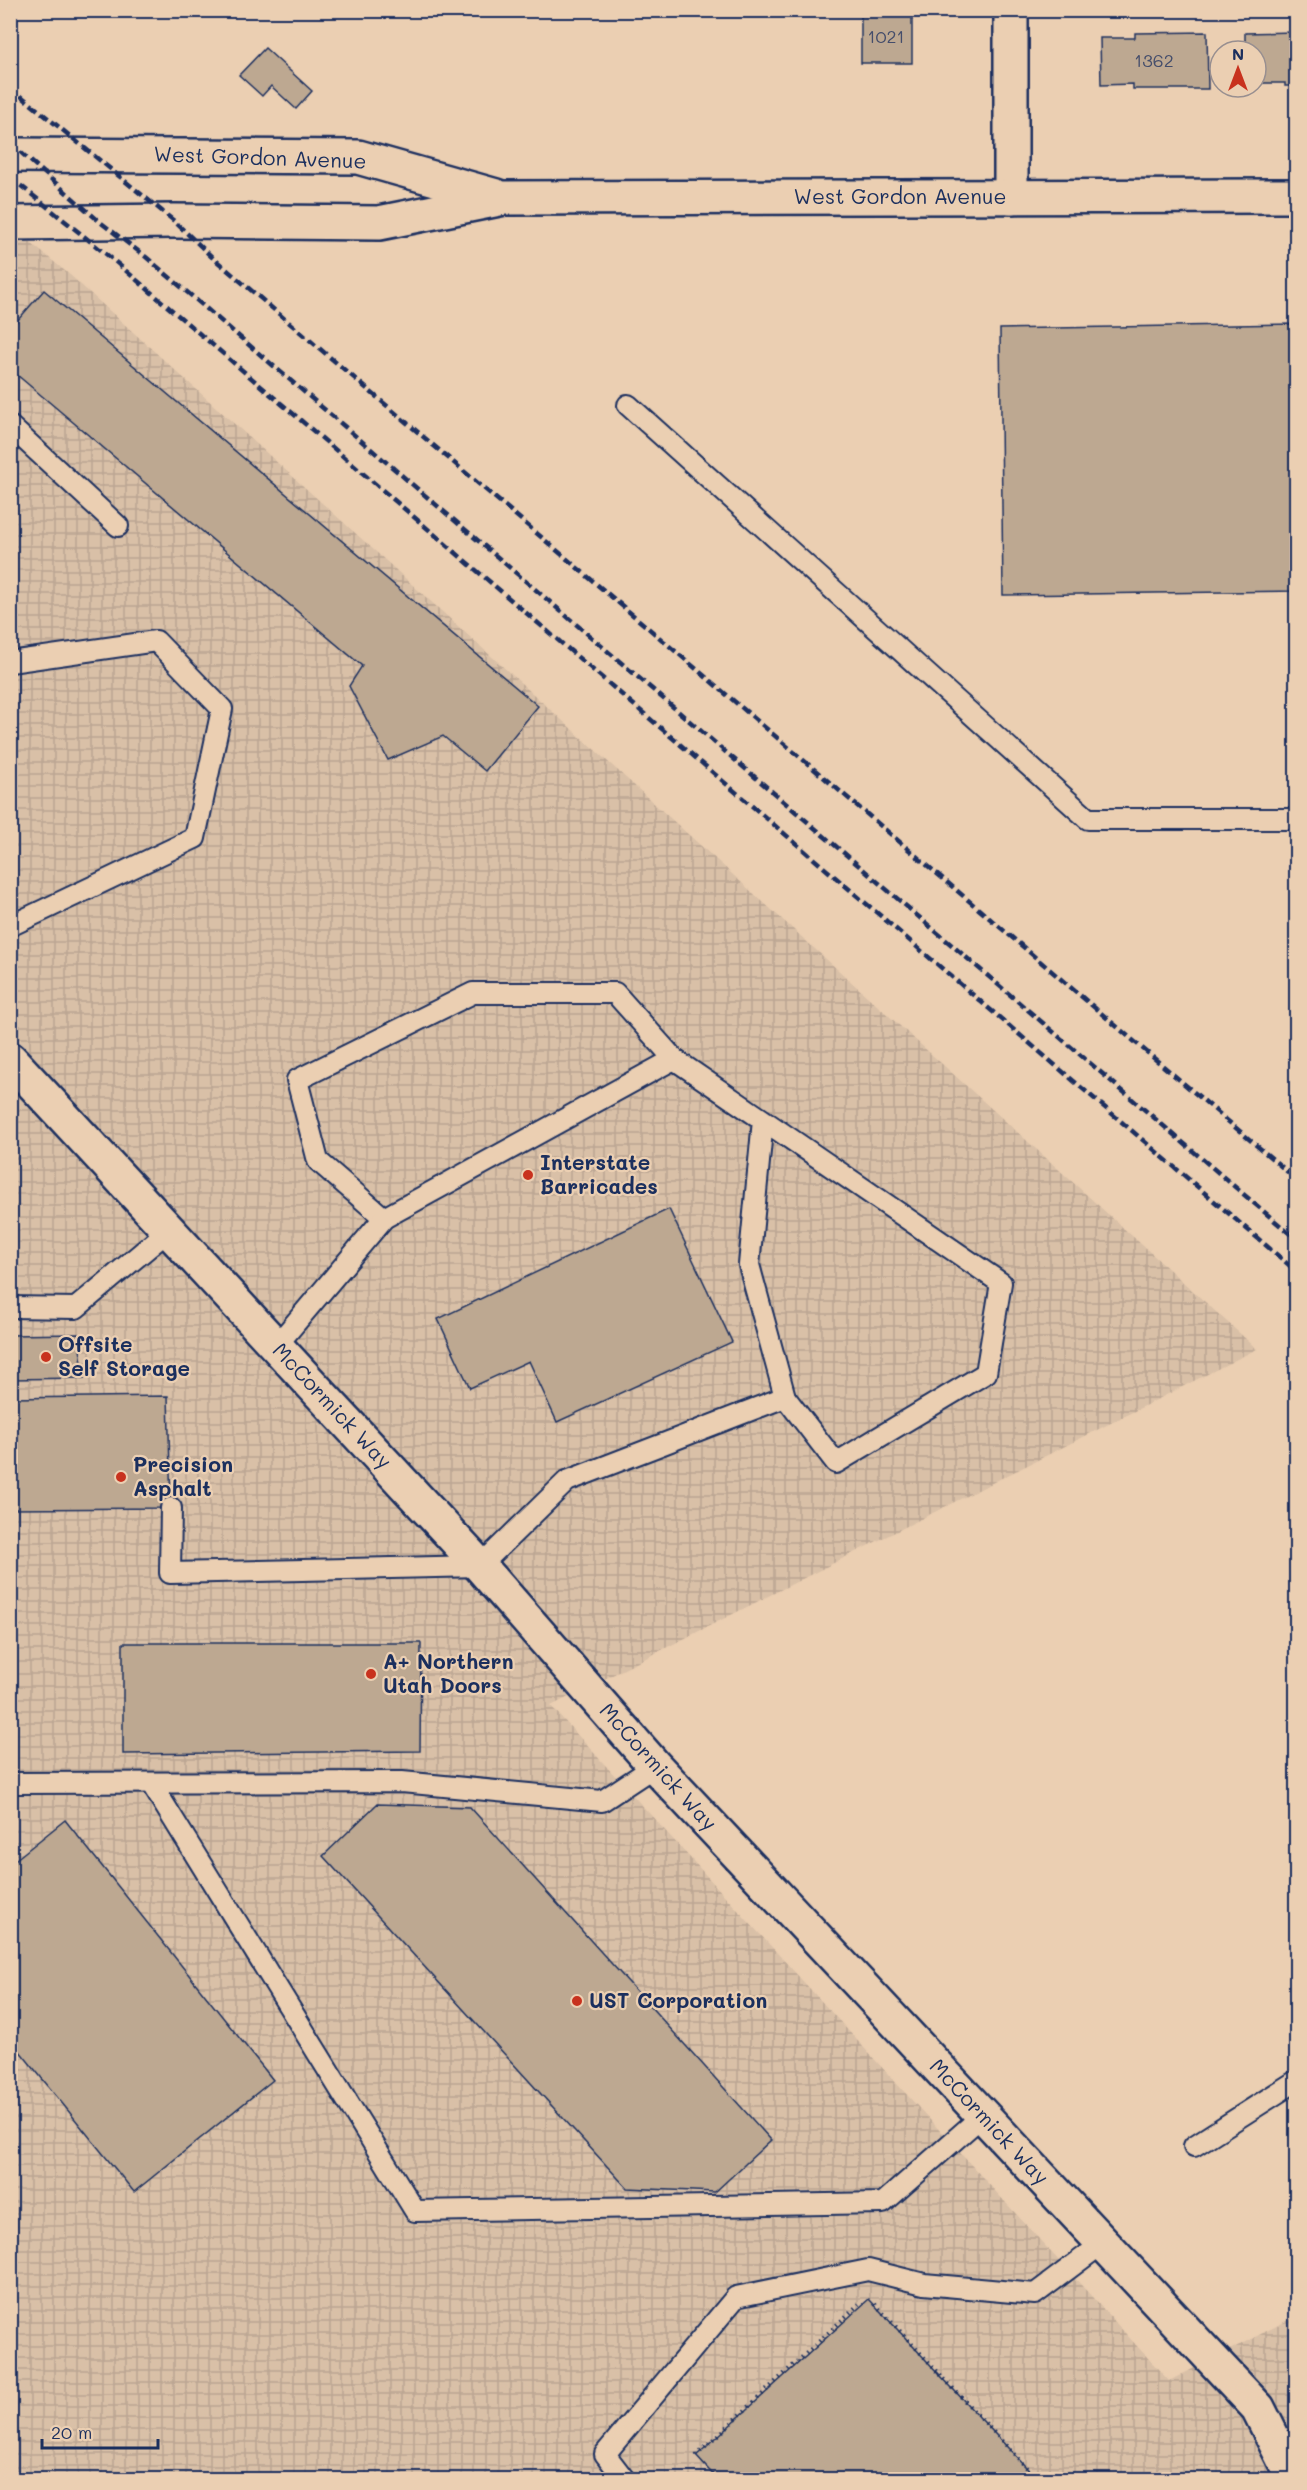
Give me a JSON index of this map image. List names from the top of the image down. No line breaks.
{"streets":{"street":["West Gordon Avenue","McCormick Way"]},"places":["Interstate Barricades","Offsite Self Storage","Precision Asphalt","A+ Northern Utah Doors","UST Corporation"],"house_numbers":["1021","1362"],"scale_bar":"20 m","north":"top"}
